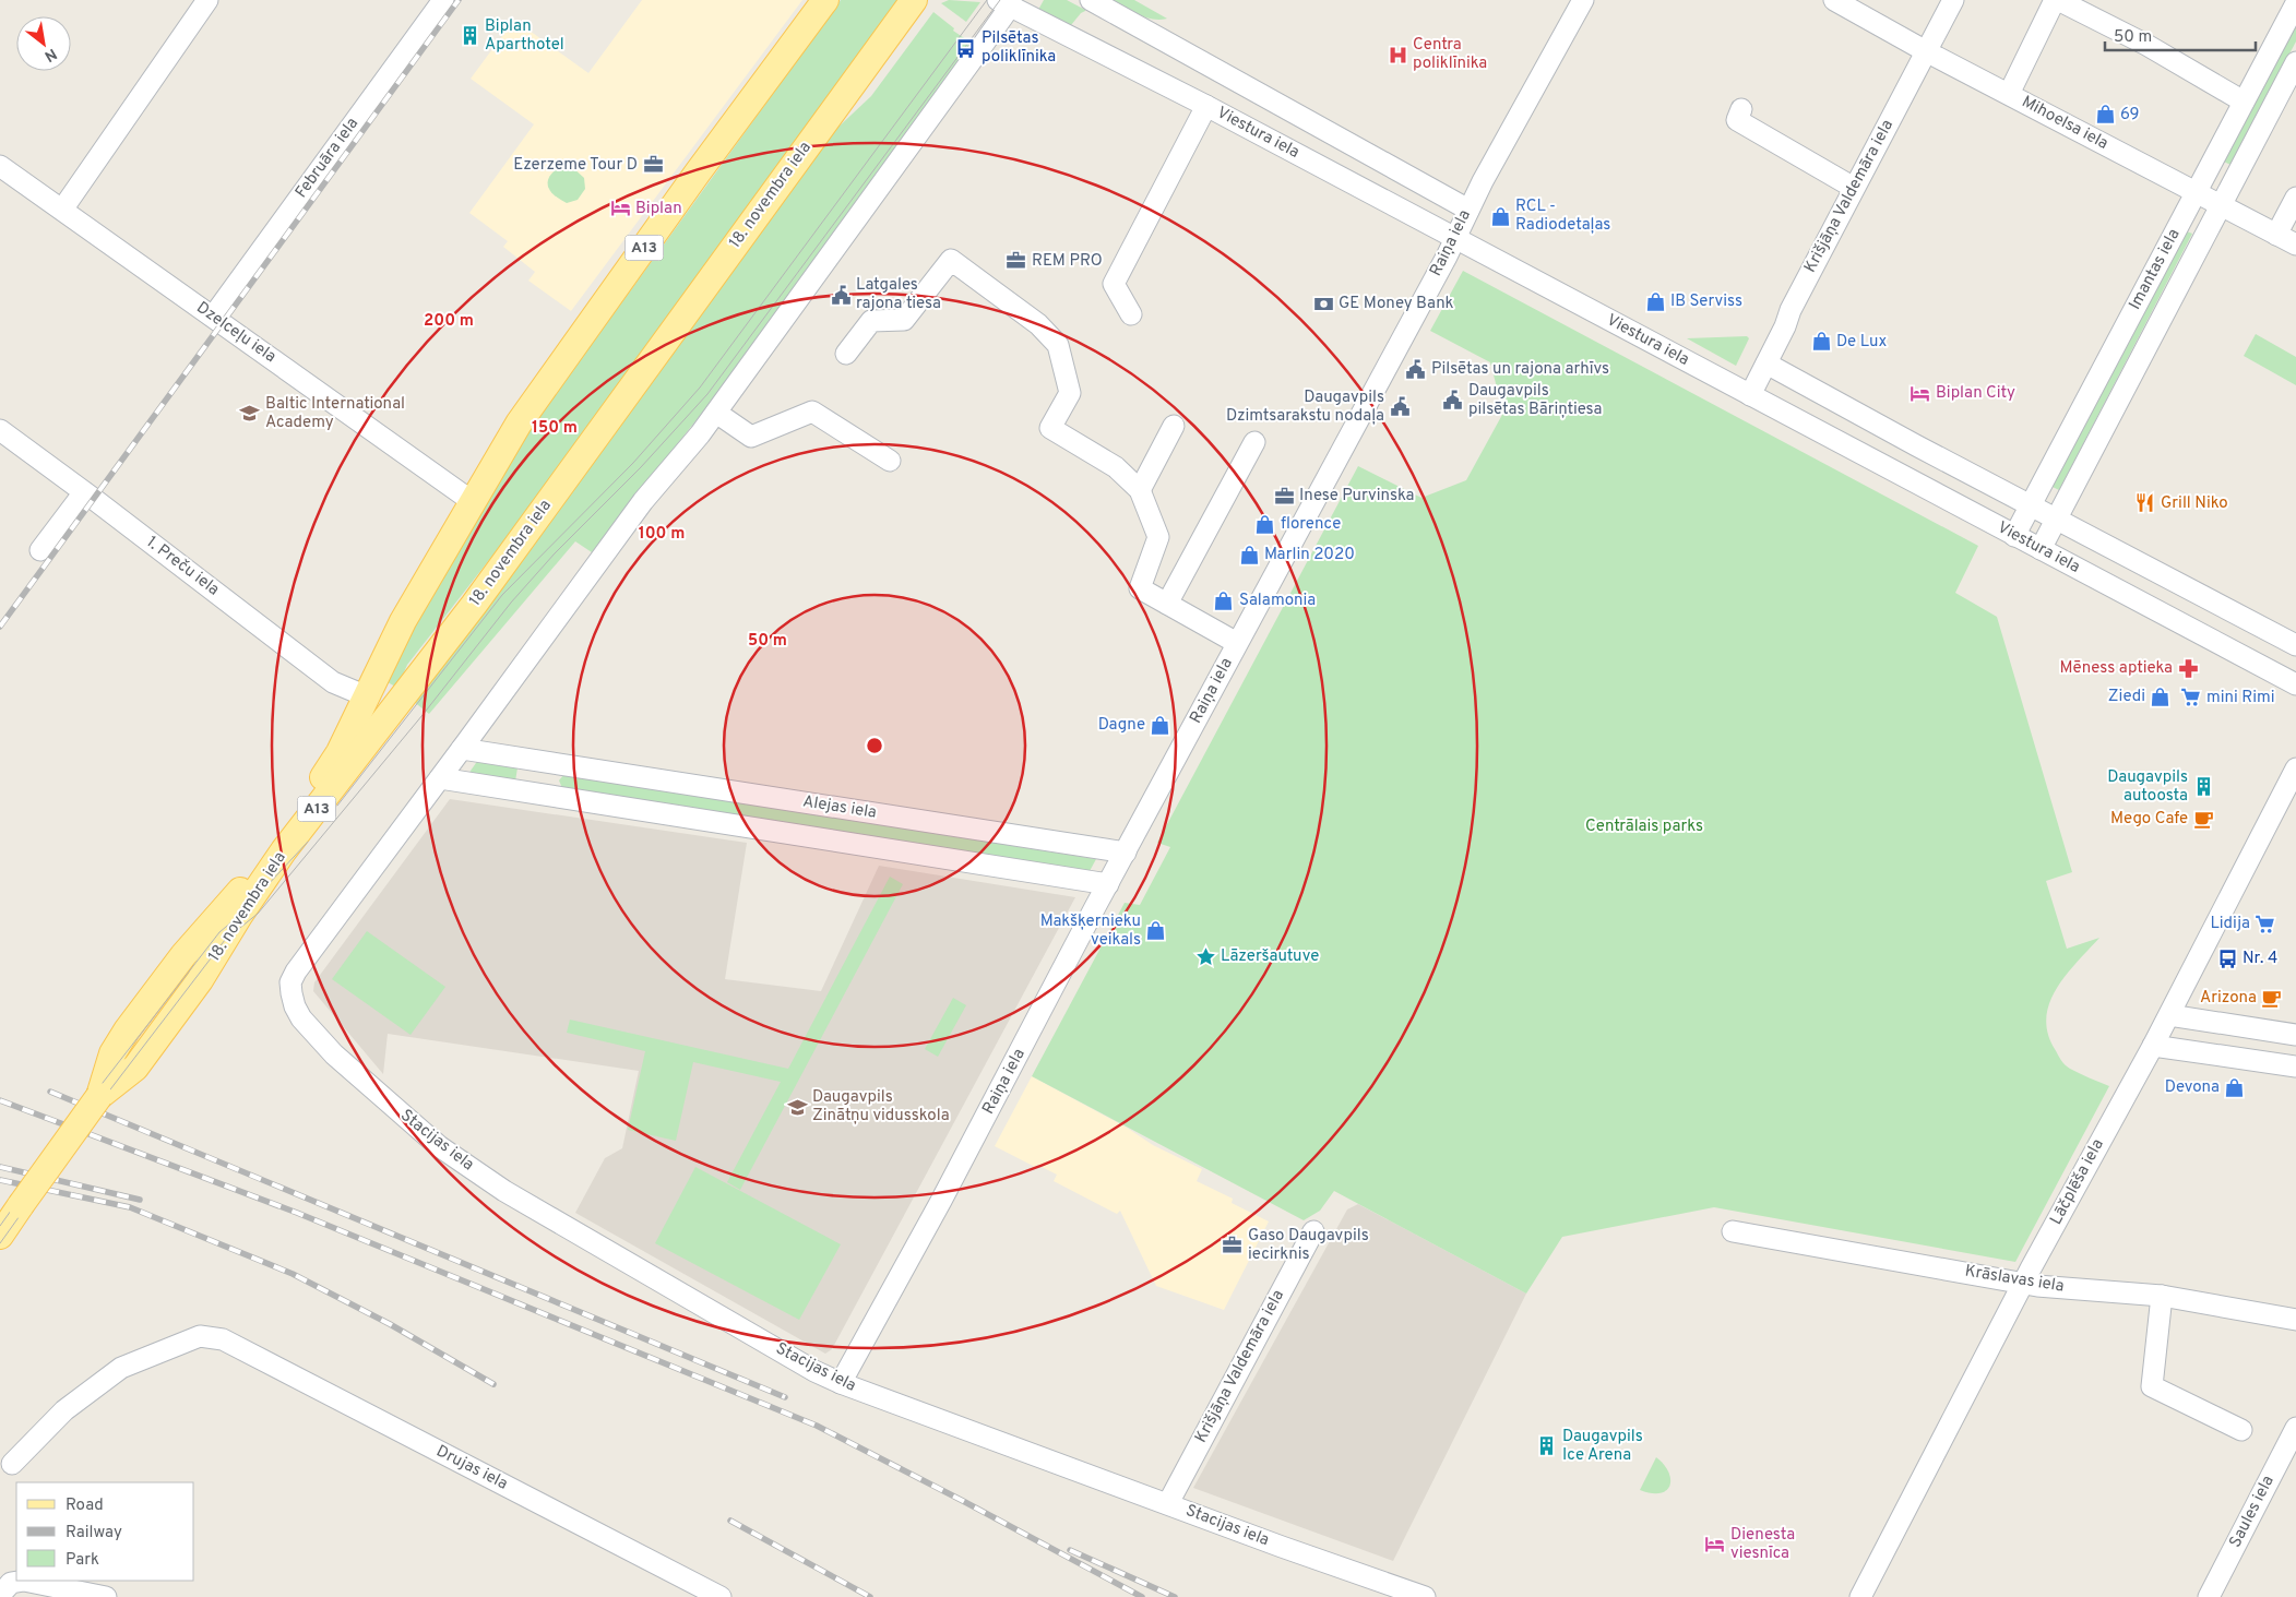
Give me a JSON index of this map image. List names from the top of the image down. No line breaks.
{"streets":{"main road":["18. novembra iela","A13"],"street":["Mihoelsa iela","Viestura iela","Februāra iela","Krišjāņa Valdemāra iela","Raiņa iela","Imantas iela","Dzelceļu iela","1. Preču iela","Alejas iela","Stacijas iela","Lāčplēša iela","Krāslavas iela","Drujas iela","Saules iela"]},"crossings":[["Mihoelsa iela","Krišjāņa Valdemāra iela"],["Mihoelsa iela","Imantas iela"],["Viestura iela","Krišjāņa Valdemāra iela"],["Viestura iela","Raiņa iela"],["Viestura iela","Imantas iela"],["Februāra iela","Dzelceļu iela"],["18. novembra iela","Dzelceļu iela"],["18. novembra iela","1. Preču iela"],["Krišjāņa Valdemāra iela","Stacijas iela"],["Raiņa iela","Alejas iela"],["Raiņa iela","Stacijas iela"],["Alejas iela","Stacijas iela"],["Lāčplēša iela","Krāslavas iela"]],"parks":["Centrālais parks"],"places":{"building":["Biplan Aparthotel","Daugavpils autoosta","Daugavpils Ice Arena"],"bus stop":["Pilsētas poliklīnika","Nr. 4"],"hospital":["Centra poliklīnika"],"shop":["69","RCL - Radiodetaļas","IB Serviss","De Lux","florence","Marlin 2020","Salamonia","Ziedi","Dagne","Makšķernieku veikals","Devona"],"office":["Ezerzeme Tour D","REM PRO","Inese Purvinska","Gaso Daugavpils iecirknis"],"hotel":["Biplan","Biplan City","Dienesta viesnīca"],"public building":["Latgales rajona tiesa","Pilsētas un rajona arhīvs","Daugavpils pilsētas Bāriņtiesa","Daugavpils Dzimtsarakstu nodaļa"],"bank":["GE Money Bank"],"school or university":["Baltic International Academy","Daugavpils Zinātņu vidusskola"],"restaurant":["Grill Niko"],"pharmacy":["Mēness aptieka"],"supermarket":["mini Rimi","Lidija"],"cafe":["Mego Cafe","Arizona"],"place":["Lāzeršautuve"]},"legend":["Road","Railway","Park"],"scale_bar":"50 m","north":"bottom right","rings":["200 m","150 m","100 m","50 m"]}
